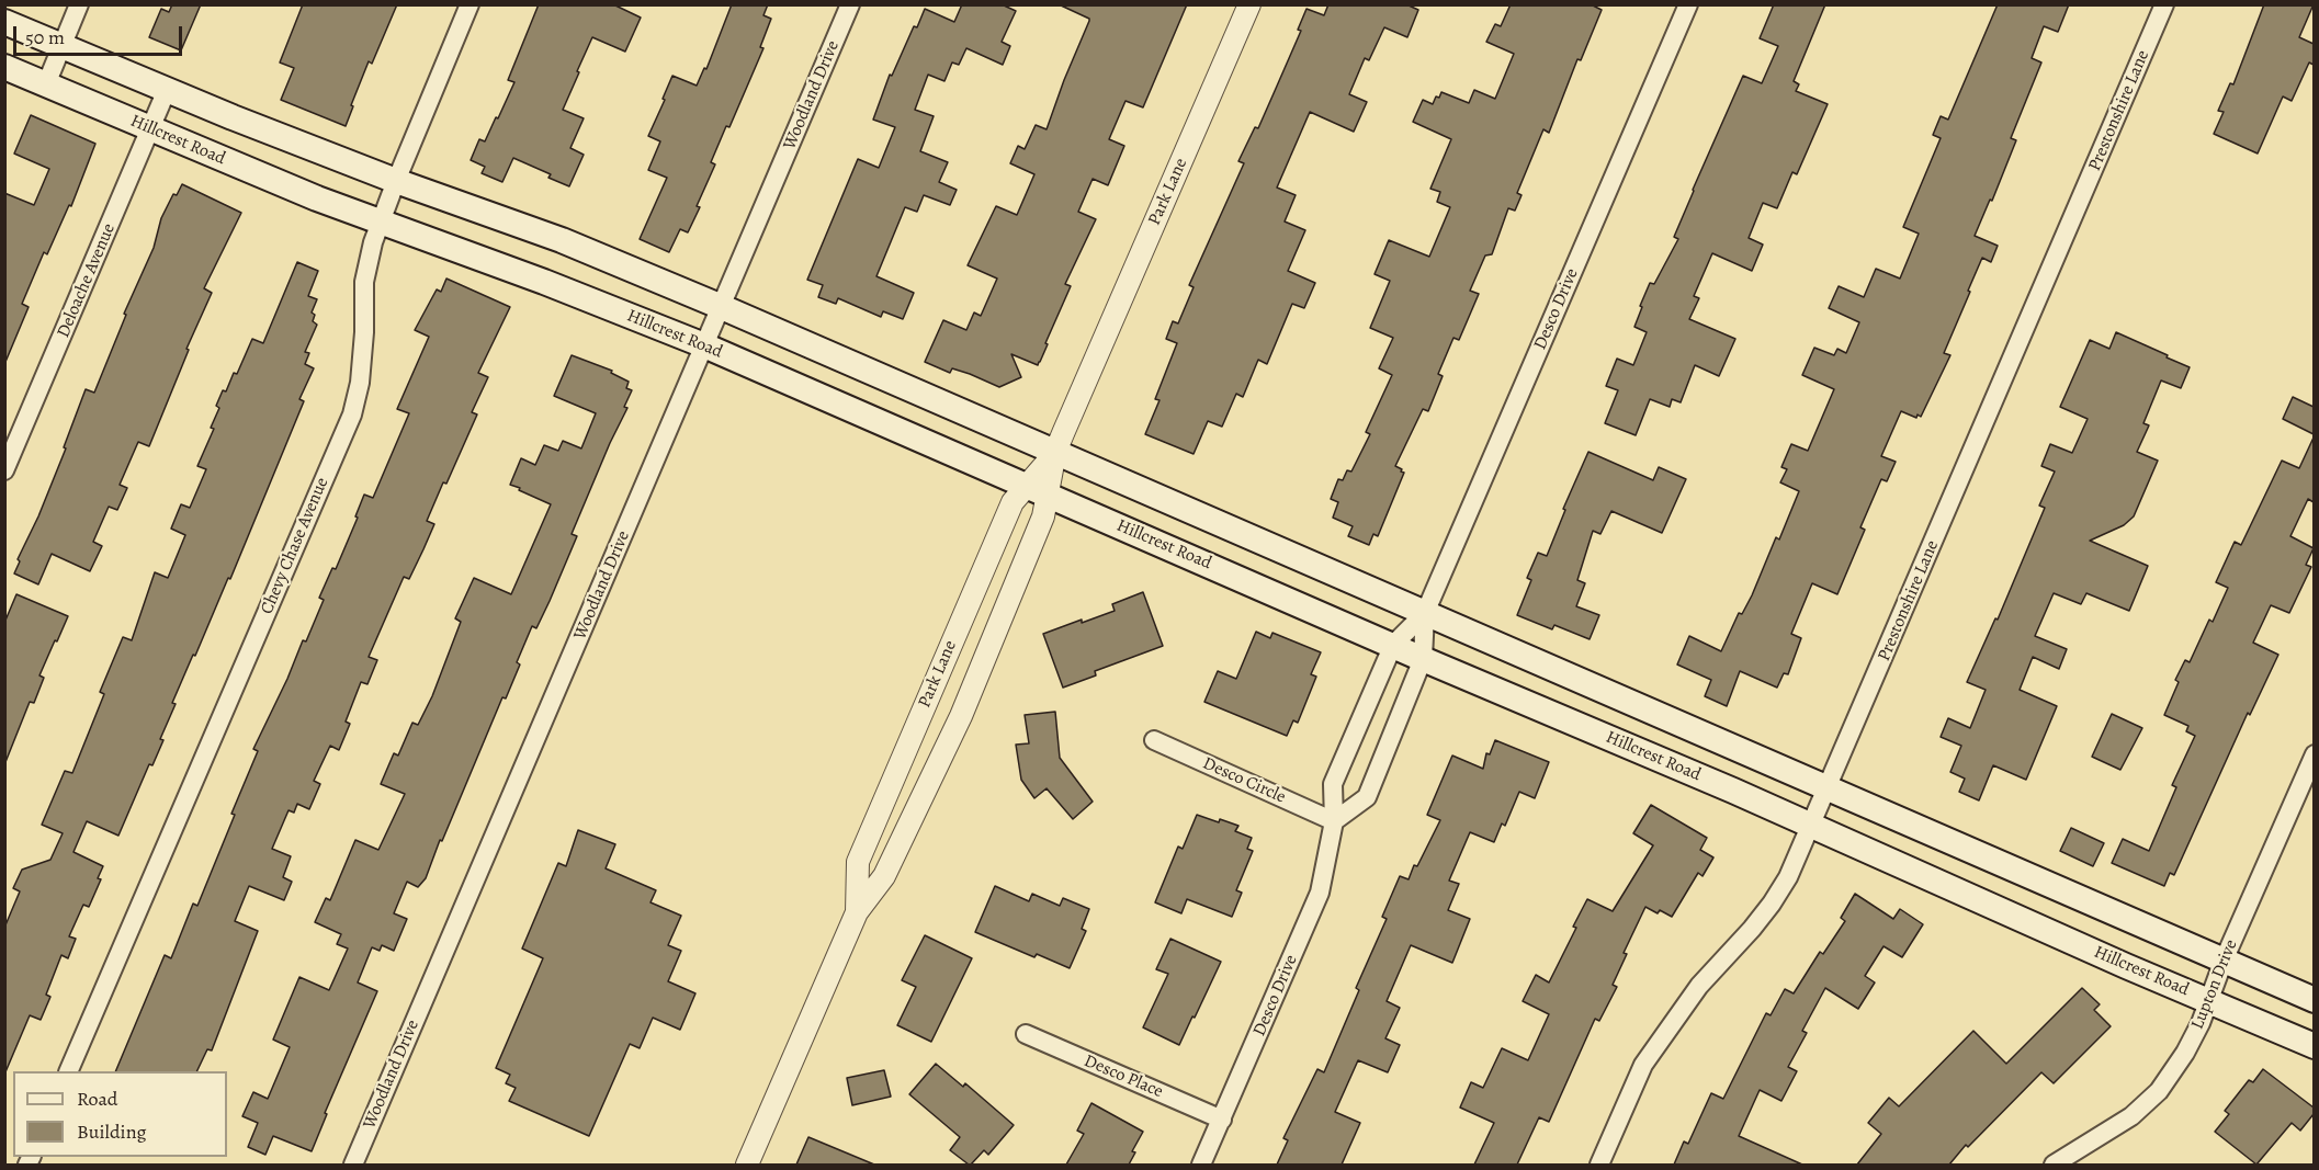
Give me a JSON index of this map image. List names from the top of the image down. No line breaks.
{"streets":{"main road":["Hillcrest Road"],"street":["Woodland Drive","Prestonshire Lane","Park Lane","Deloache Avenue","Desco Drive","Chevy Chase Avenue","Desco Circle","Lupton Drive","Desco Place"]},"crossings":[["Woodland Drive","Hillcrest Road"],["Prestonshire Lane","Hillcrest Road"],["Hillcrest Road","Park Lane"],["Hillcrest Road","Deloache Avenue"],["Hillcrest Road","Desco Drive"],["Hillcrest Road","Chevy Chase Avenue"],["Hillcrest Road","Lupton Drive"],["Desco Drive","Desco Circle"],["Desco Drive","Desco Place"]],"legend":["Road","Building"],"scale_bar":"50 m"}
